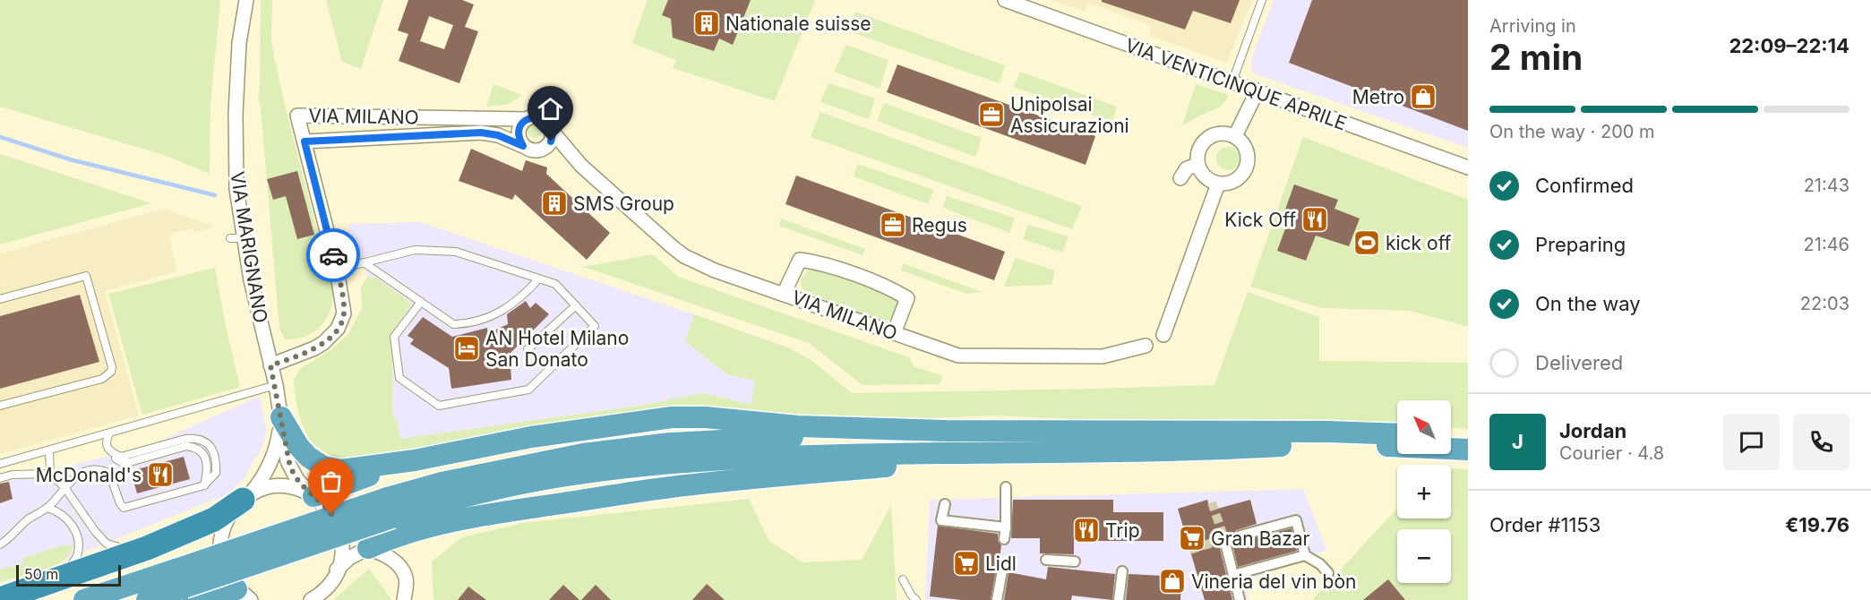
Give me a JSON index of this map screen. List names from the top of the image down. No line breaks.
{"streets":{"street":["VIA VENTICINQUE APRILE","VIA MILANO","VIA MARIGNANO"]},"places":{"building":["Nationale suisse","SMS Group"],"shop":["Metro","Vineria del vin bòn"],"office":["Unipolsai Assicurazioni","Regus"],"restaurant":["Kick Off","McDonald's","Trip"],"sports":["kick off"],"hotel":["AN Hotel Milano San Donato"],"supermarket":["Gran Bazar","Lidl"]},"scale_bar":"50 m","north":"top left","page":{"heading":["2 min","Arriving in","22:09–22:14"],"panel":["Jordan","Courier · 4.8","Order #1153","€19.76"],"bar":"On the way · 200 m","list":[["Confirmed","21:43"],["Preparing","21:46"],["On the way","22:03"],"Delivered"],"map_buttons":["+","−"],"round":"J","scale":"50 m"}}
